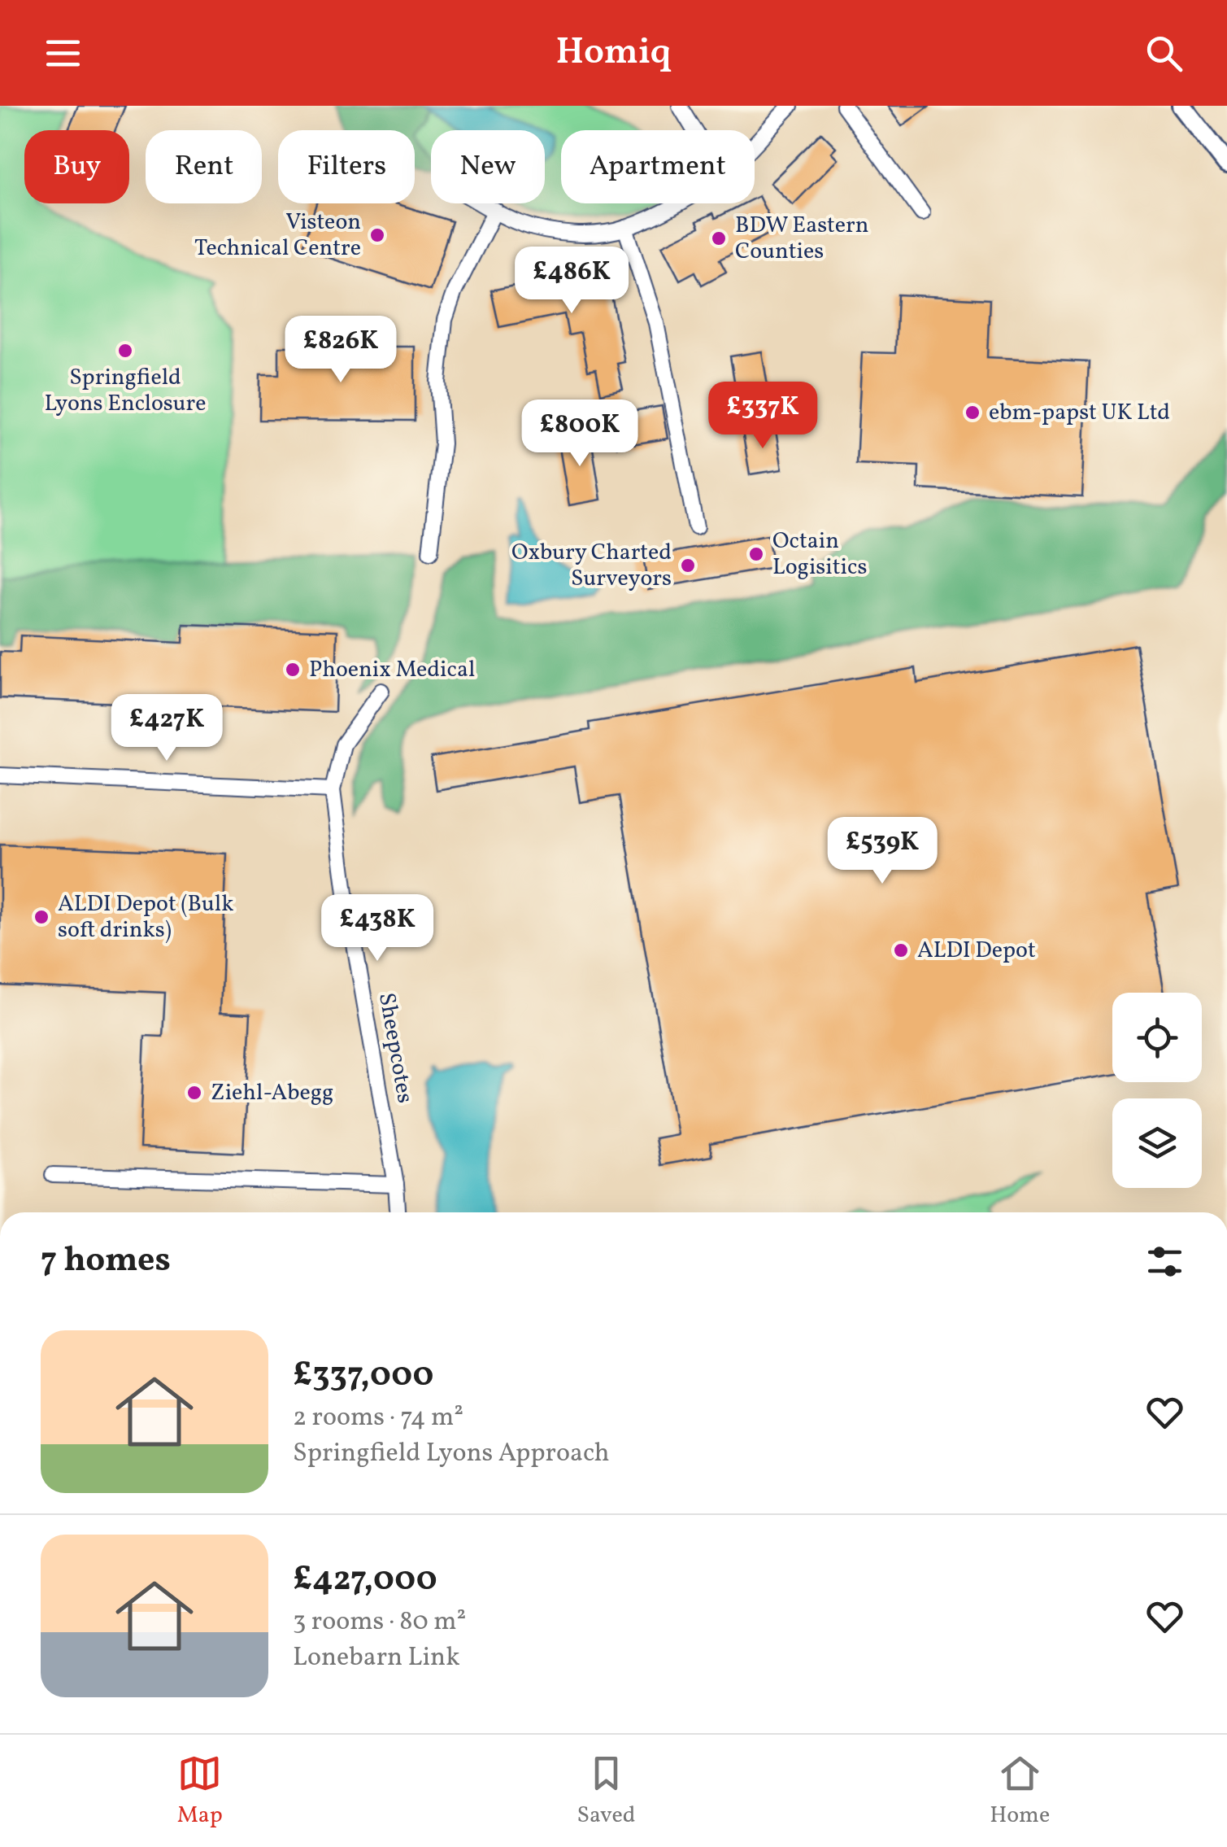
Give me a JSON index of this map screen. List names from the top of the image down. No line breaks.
{"streets":{"street":["Sheepcotes"]},"places":["Visteon Technical Centre","BDW Eastern Counties","Springfield Lyons Enclosure","ebm-papst UK Ltd","Octain Logisitics","Oxbury Charted Surveyors","Phoenix Medical","ALDI Depot (Bulk soft drinks)","ALDI Depot","Ziehl-Abegg"],"page":{"header":"Homiq","chip":["Buy","Rent","Filters","New","Apartment"],"price":["£486K","£826K","£337K","£800K","£427K","£539K","£438K"],"heading":"7 homes","list":[{"name":"£337,000","note":"2 rooms · 74 m² · Springfield Lyons Approach"},{"name":"£427,000","note":"3 rooms · 80 m² · Lonebarn Link"}],"tabs":["Map","Saved","Home"]}}
